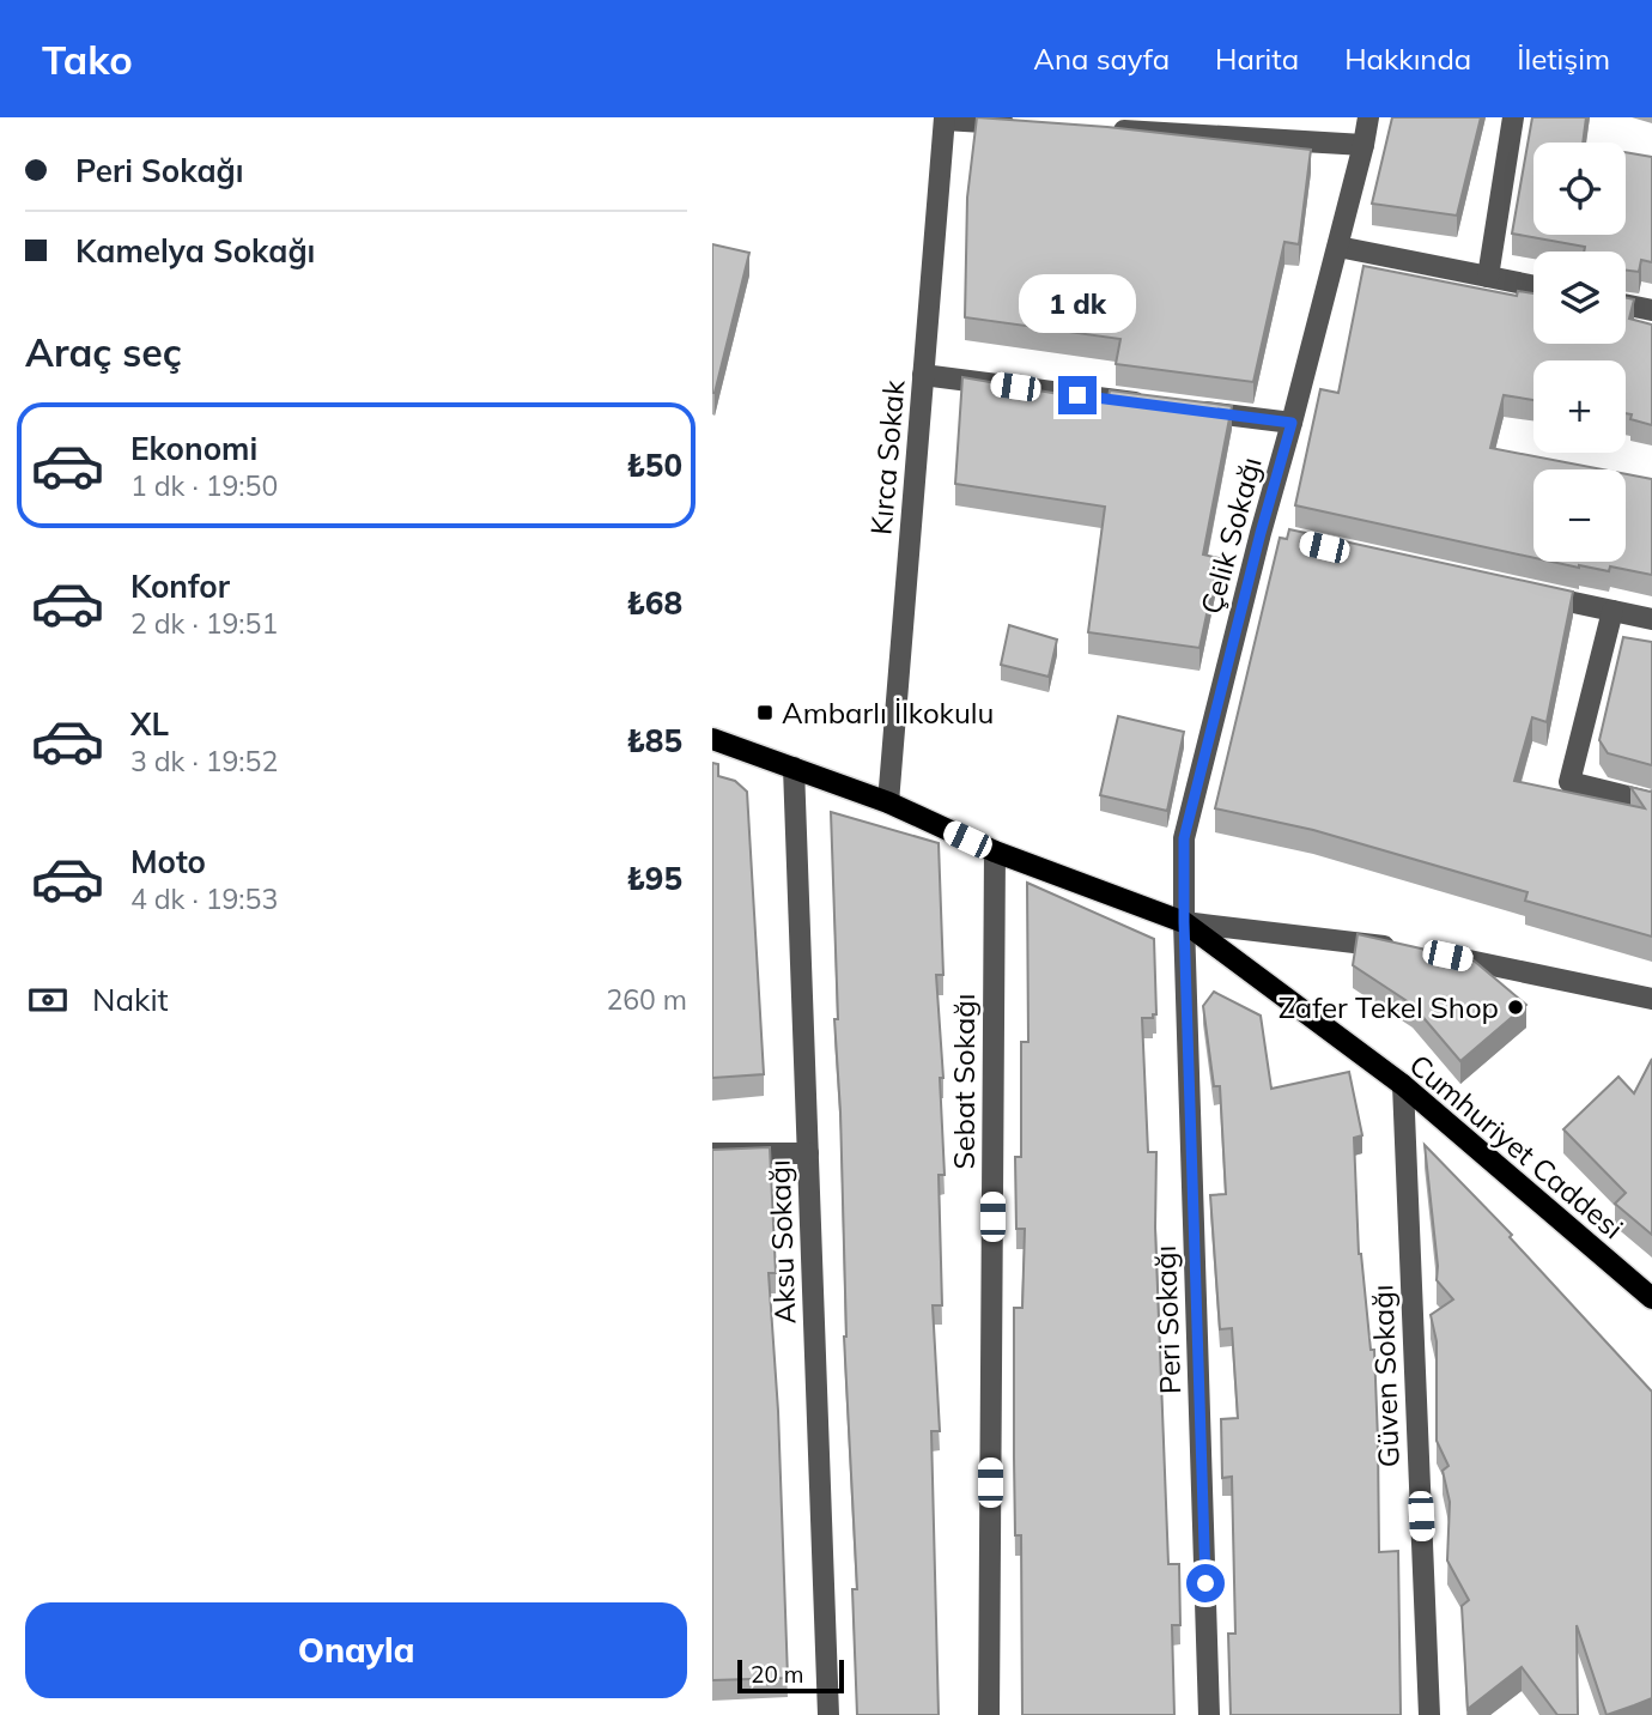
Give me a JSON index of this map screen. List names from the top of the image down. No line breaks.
{"streets":{"main road":["Cumhuriyet Caddesi"],"street":["Kırca Sokak","Çelik Sokağı","Sebat Sokağı","Aksu Sokağı","Peri Sokağı","Güven Sokağı"]},"crossings":[["Kırca Sokak","Cumhuriyet Caddesi"],["Çelik Sokağı","Cumhuriyet Caddesi"],["Çelik Sokağı","Peri Sokağı"],["Sebat Sokağı","Cumhuriyet Caddesi"],["Cumhuriyet Caddesi","Aksu Sokağı"],["Cumhuriyet Caddesi","Peri Sokağı"],["Cumhuriyet Caddesi","Güven Sokağı"]],"places":{"transit":["Ambarlı İlkokulu"],"other":["Zafer Tekel Shop"]},"scale_bar":"20 m","page":{"header":"Tako","nav":["Ana sayfa","Harita","Hakkında","İletişim"],"banner":["Peri Sokağı","Kamelya Sokağı"],"map_buttons":["+","−"],"bubble":"1 dk","heading":"Araç seç","list":[{"name":"Ekonomi","note":"1 dk · 19:50","value":"₺50"},{"name":"Konfor","note":"2 dk · 19:51","value":"₺68"},{"name":"XL","note":"3 dk · 19:52","value":"₺85"},{"name":"Moto","note":"4 dk · 19:53","value":"₺95"}],"pay":["Nakit","260 m"],"buttons":"Onayla","scale":"20 m"}}
